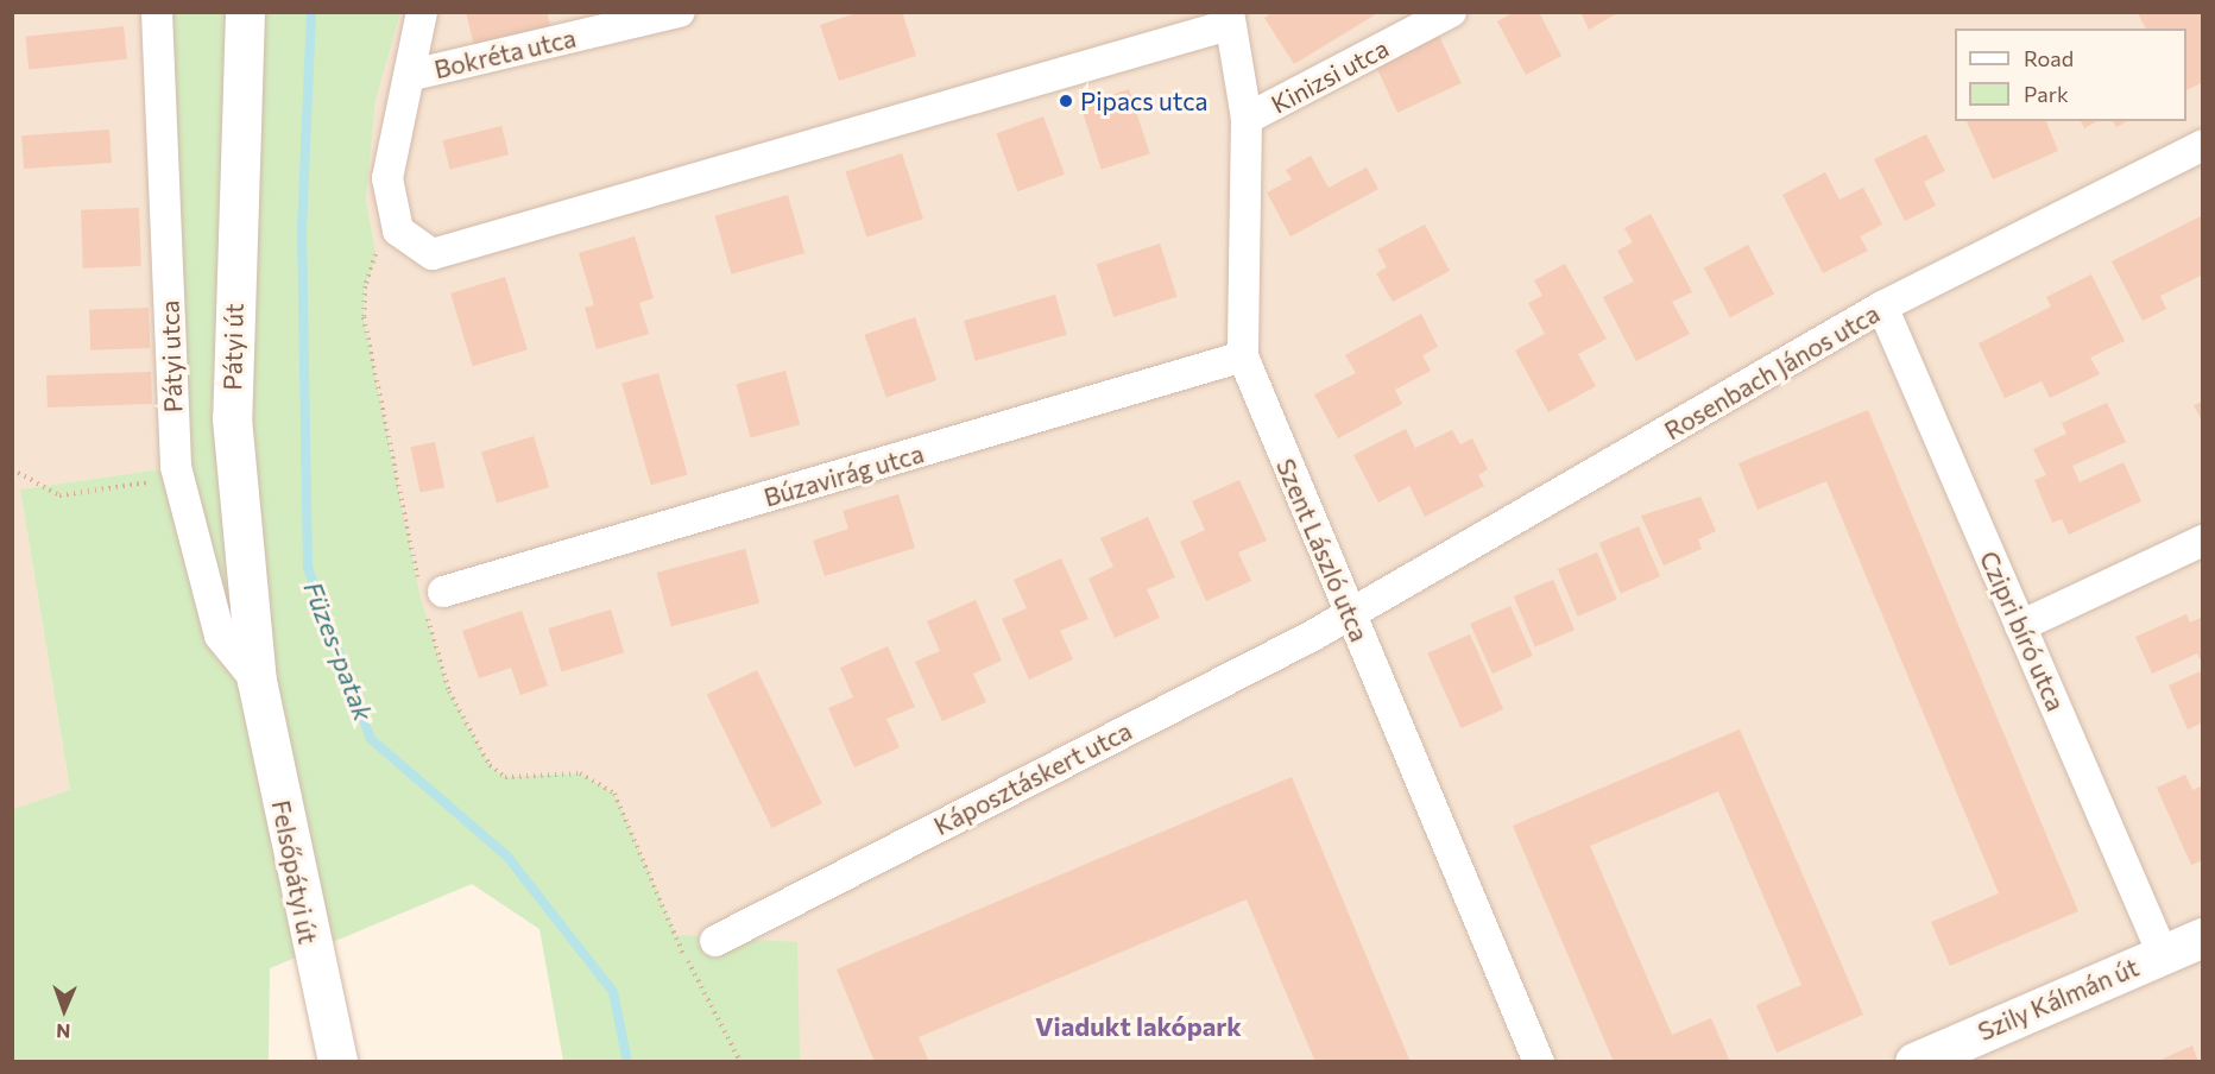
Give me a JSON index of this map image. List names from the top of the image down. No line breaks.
{"streets":{"street":["Bokréta utca","Kinizsi utca","Pátyi út","Pátyi utca","Rosenbach János utca","Búzavirág utca","Szent László utca","Czipri bíró utca","Káposztáskert utca","Felsőpátyi út","Szily Kálmán út"]},"crossings":[["Kinizsi utca","Szent László utca"],["Pátyi út","Pátyi utca"],["Pátyi út","Felsőpátyi út"],["Pátyi utca","Felsőpátyi út"],["Rosenbach János utca","Szent László utca"],["Rosenbach János utca","Czipri bíró utca"],["Rosenbach János utca","Káposztáskert utca"],["Búzavirág utca","Szent László utca"],["Szent László utca","Káposztáskert utca"],["Czipri bíró utca","Szily Kálmán út"]],"districts":["Viadukt lakópark"],"water":["Füzes-patak"],"places":["Pipacs utca"],"legend":["Road","Park"],"north":"bottom"}
